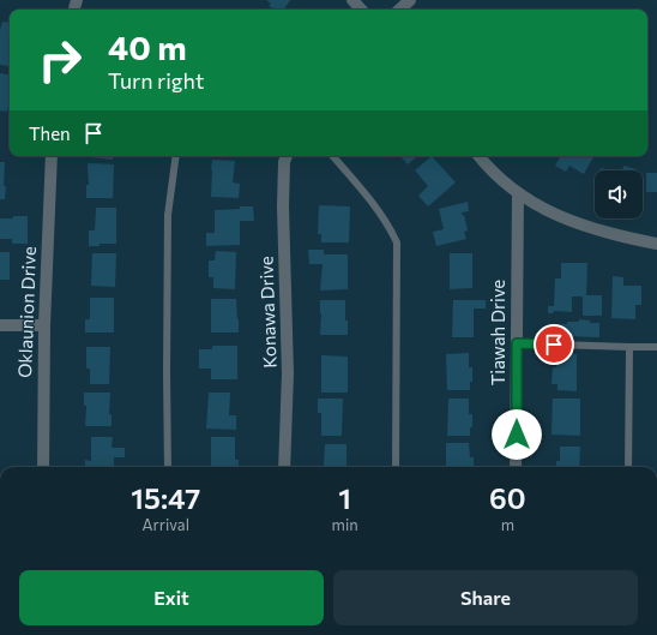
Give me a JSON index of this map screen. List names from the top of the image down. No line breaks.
{"streets":{"street":["Oklaunion Drive","Konawa Drive","Tiawah Drive"]},"page":{"turn":["40 m","Turn right"],"then":"Then","eta":["15:47","Arrival","1","min","60","m"],"buttons":["Exit","Share"]}}
